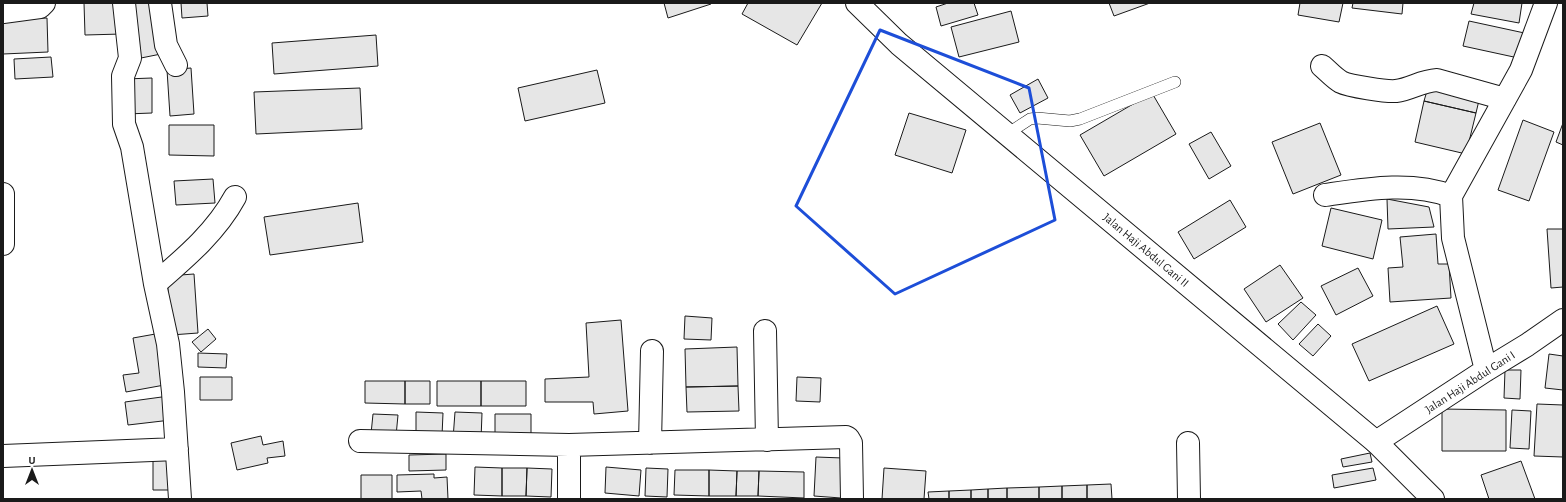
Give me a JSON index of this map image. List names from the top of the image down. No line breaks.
{"streets":{"street":["Jalan Haji Abdul Gani II","Jalan Haji Abdul Gani I"]},"crossings":[["Jalan Haji Abdul Gani II","Jalan Haji Abdul Gani I"]],"north":"top"}
